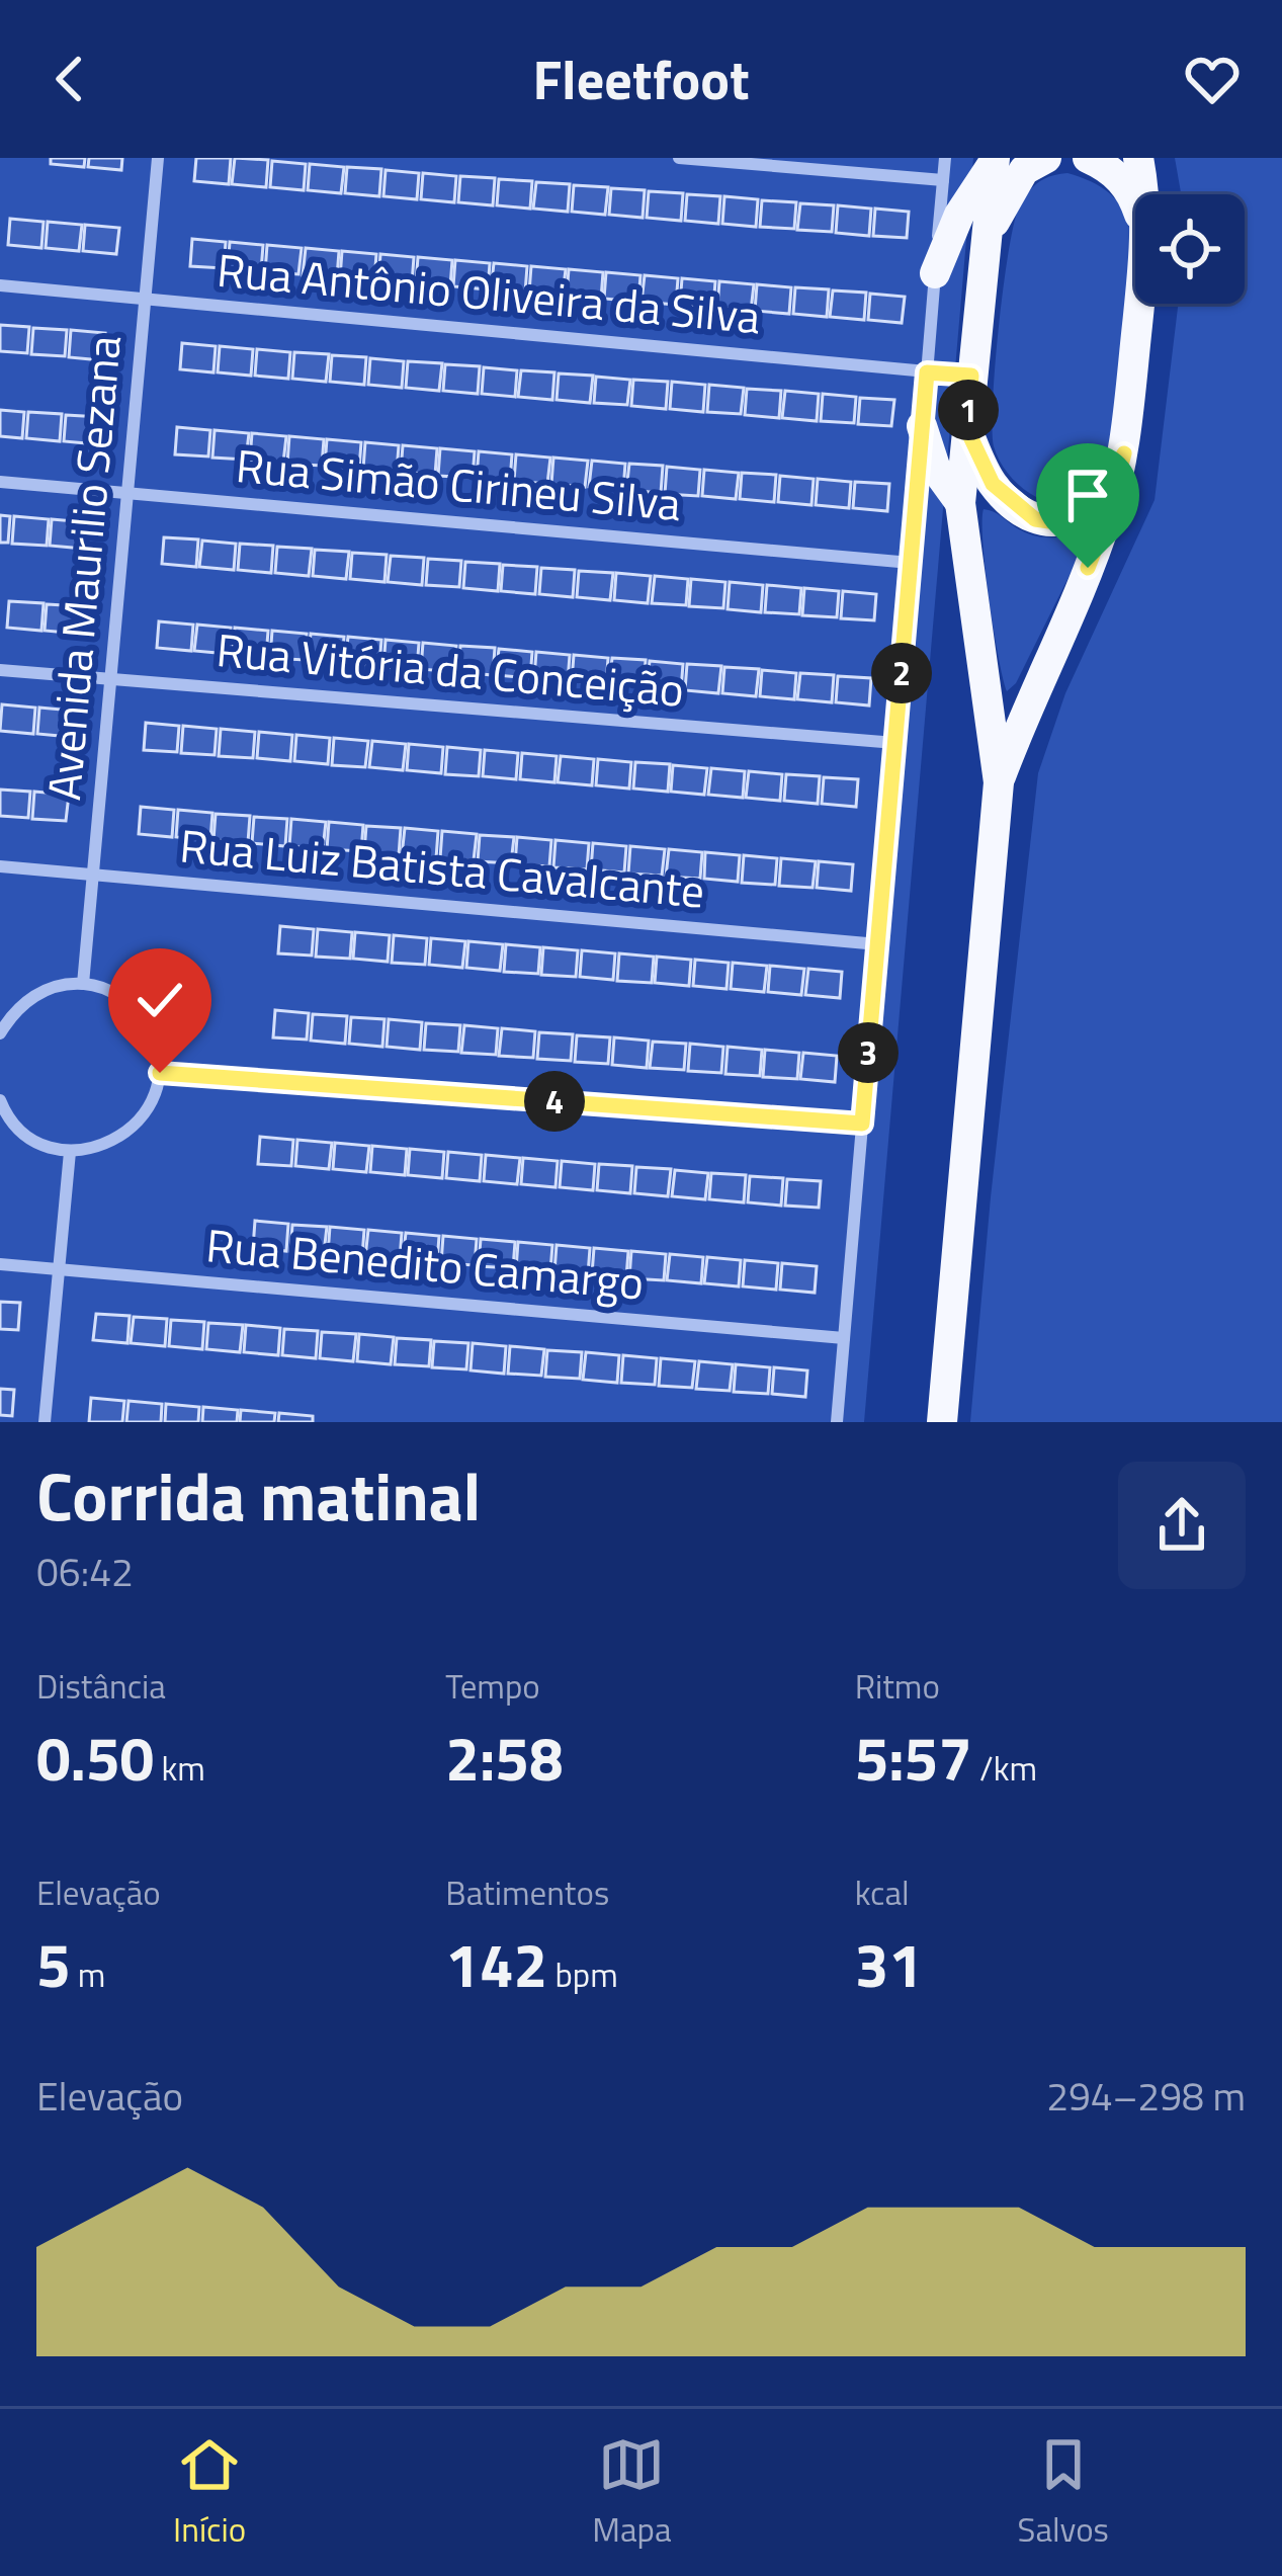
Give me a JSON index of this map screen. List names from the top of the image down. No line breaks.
{"streets":{"street":["Rua Antônio Oliveira da Silva","Rua Simão Cirineu Silva","Avenida Maurilio Sezana","Rua Vitória da Conceição","Rua Luiz Batista Cavalcante","Rua Benedito Camargo"]},"crossings":[["Rua Antônio Oliveira da Silva","Avenida Maurilio Sezana"],["Rua Simão Cirineu Silva","Avenida Maurilio Sezana"],["Avenida Maurilio Sezana","Rua Vitória da Conceição"],["Avenida Maurilio Sezana","Rua Luiz Batista Cavalcante"]],"page":{"header":"Fleetfoot","pins":["1","2","3","4"],"heading":["Corrida matinal","06:42"],"stats":[["Distância","0.50 km"],["Tempo","2:58"],["Ritmo","5:57 /km"],["Elevação","5 m"],["Batimentos","142 bpm"],["kcal","31"]],"chart":["Elevação","294–298 m"],"tabs":["Início","Mapa","Salvos"]}}
